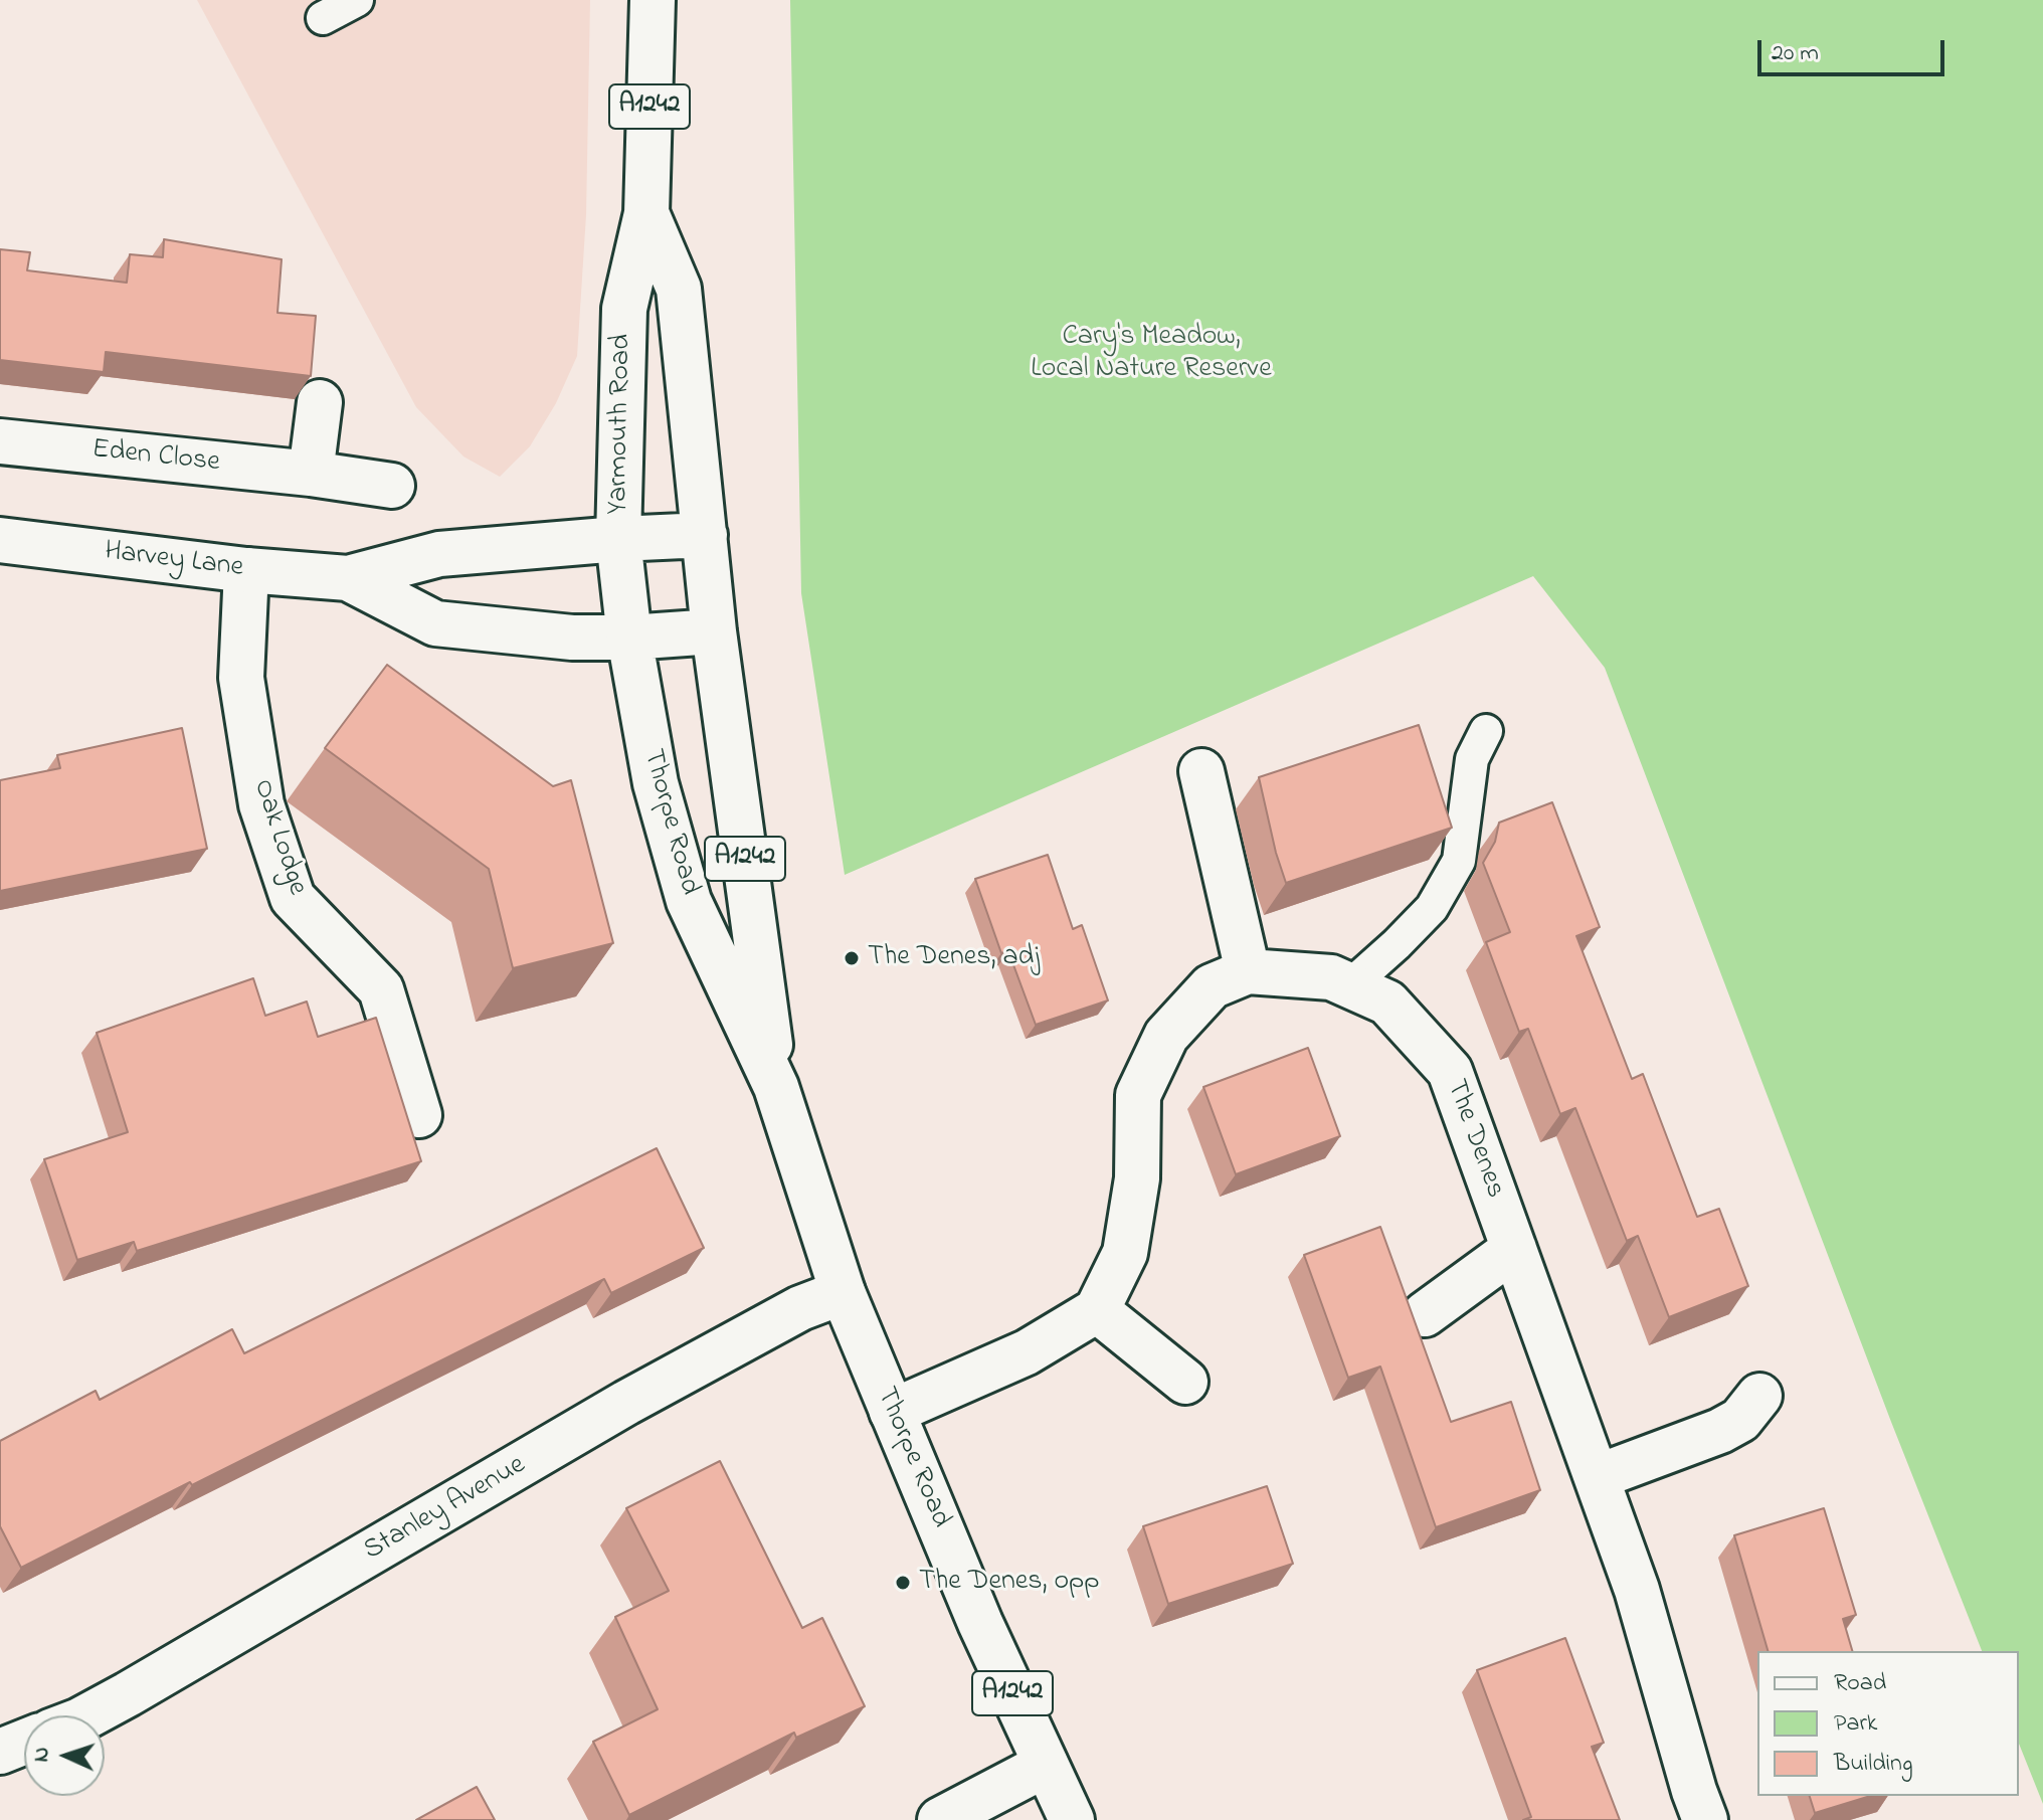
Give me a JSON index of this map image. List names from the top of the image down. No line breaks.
{"streets":{"street":["A1242","Yarmouth Road","Eden Close","Harvey Lane","Thorpe Road","Oak Lodge","The Denes","Stanley Avenue"]},"crossings":[["Yarmouth Road","Harvey Lane"],["Yarmouth Road","Thorpe Road"],["Harvey Lane","Thorpe Road"],["Harvey Lane","Oak Lodge"],["Thorpe Road","Stanley Avenue"]],"parks":["Cary's Meadow, Local Nature Reserve"],"places":["The Denes, adj","The Denes, opp"],"legend":["Road","Park","Building"],"scale_bar":"20 m","north":"left"}
